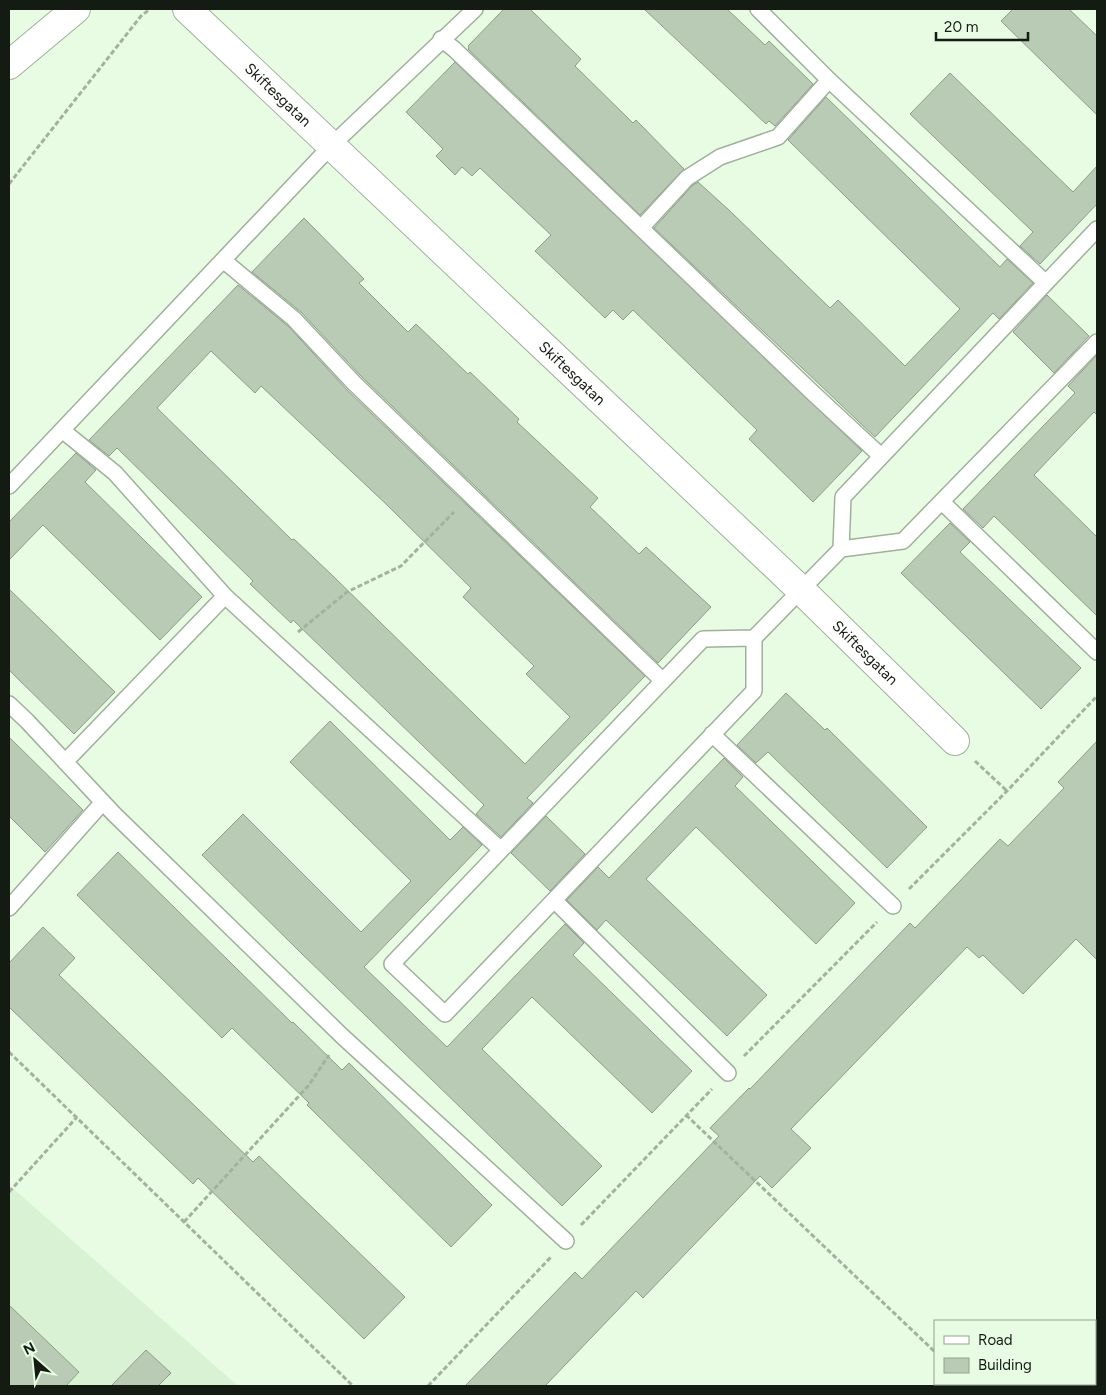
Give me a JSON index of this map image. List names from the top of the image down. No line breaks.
{"streets":{"street":["Skiftesgatan"]},"legend":["Road","Building"],"scale_bar":"20 m","north":"top left"}
